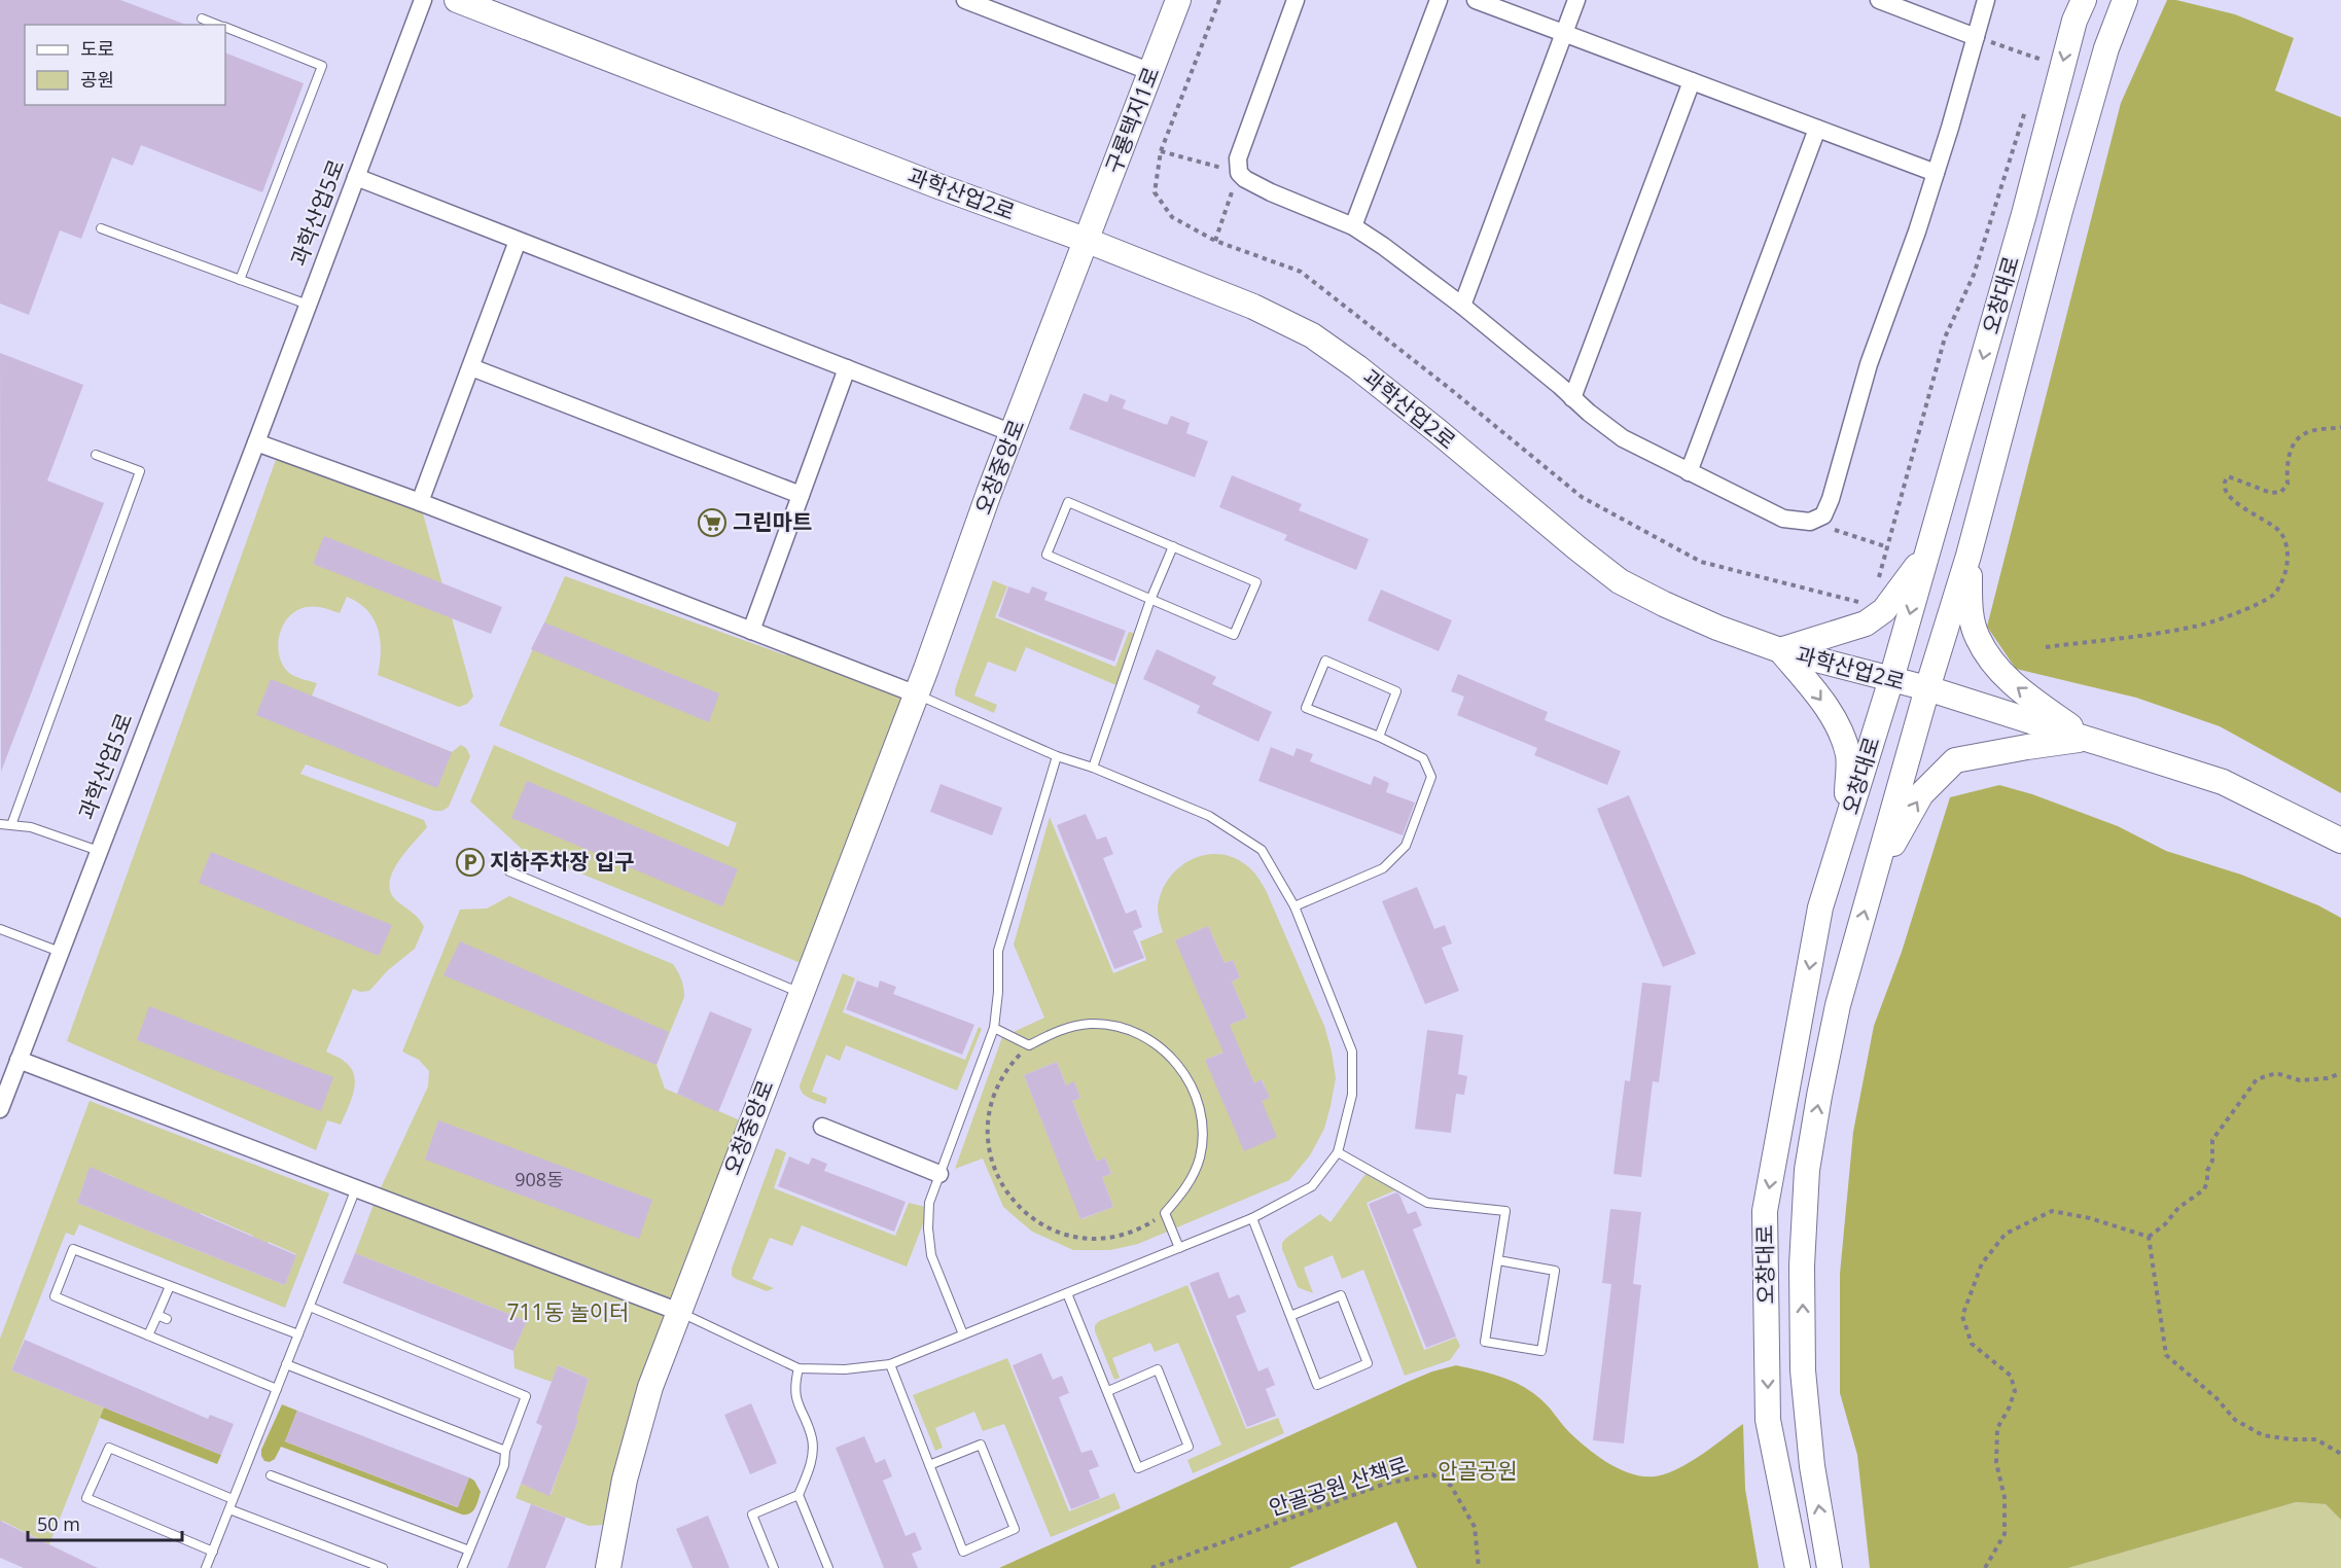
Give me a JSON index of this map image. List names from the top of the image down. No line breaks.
{"streets":{"main road":["구룡택지1로","과학산업2로","오창대로","오창중앙로"],"street":["과학산업5로"],"path":["안골공원 산책로"]},"crossings":[["구룡택지1로","과학산업2로"],["구룡택지1로","오창중앙로"],["과학산업2로","오창대로"],["과학산업2로","오창중앙로"]],"parks":["711동 놀이터","안골공원"],"places":{"supermarket":["그린마트"],"parking":["지하주차장 입구"]},"house_numbers":["908동"],"legend":["도로","공원"],"scale_bar":"50 m"}
